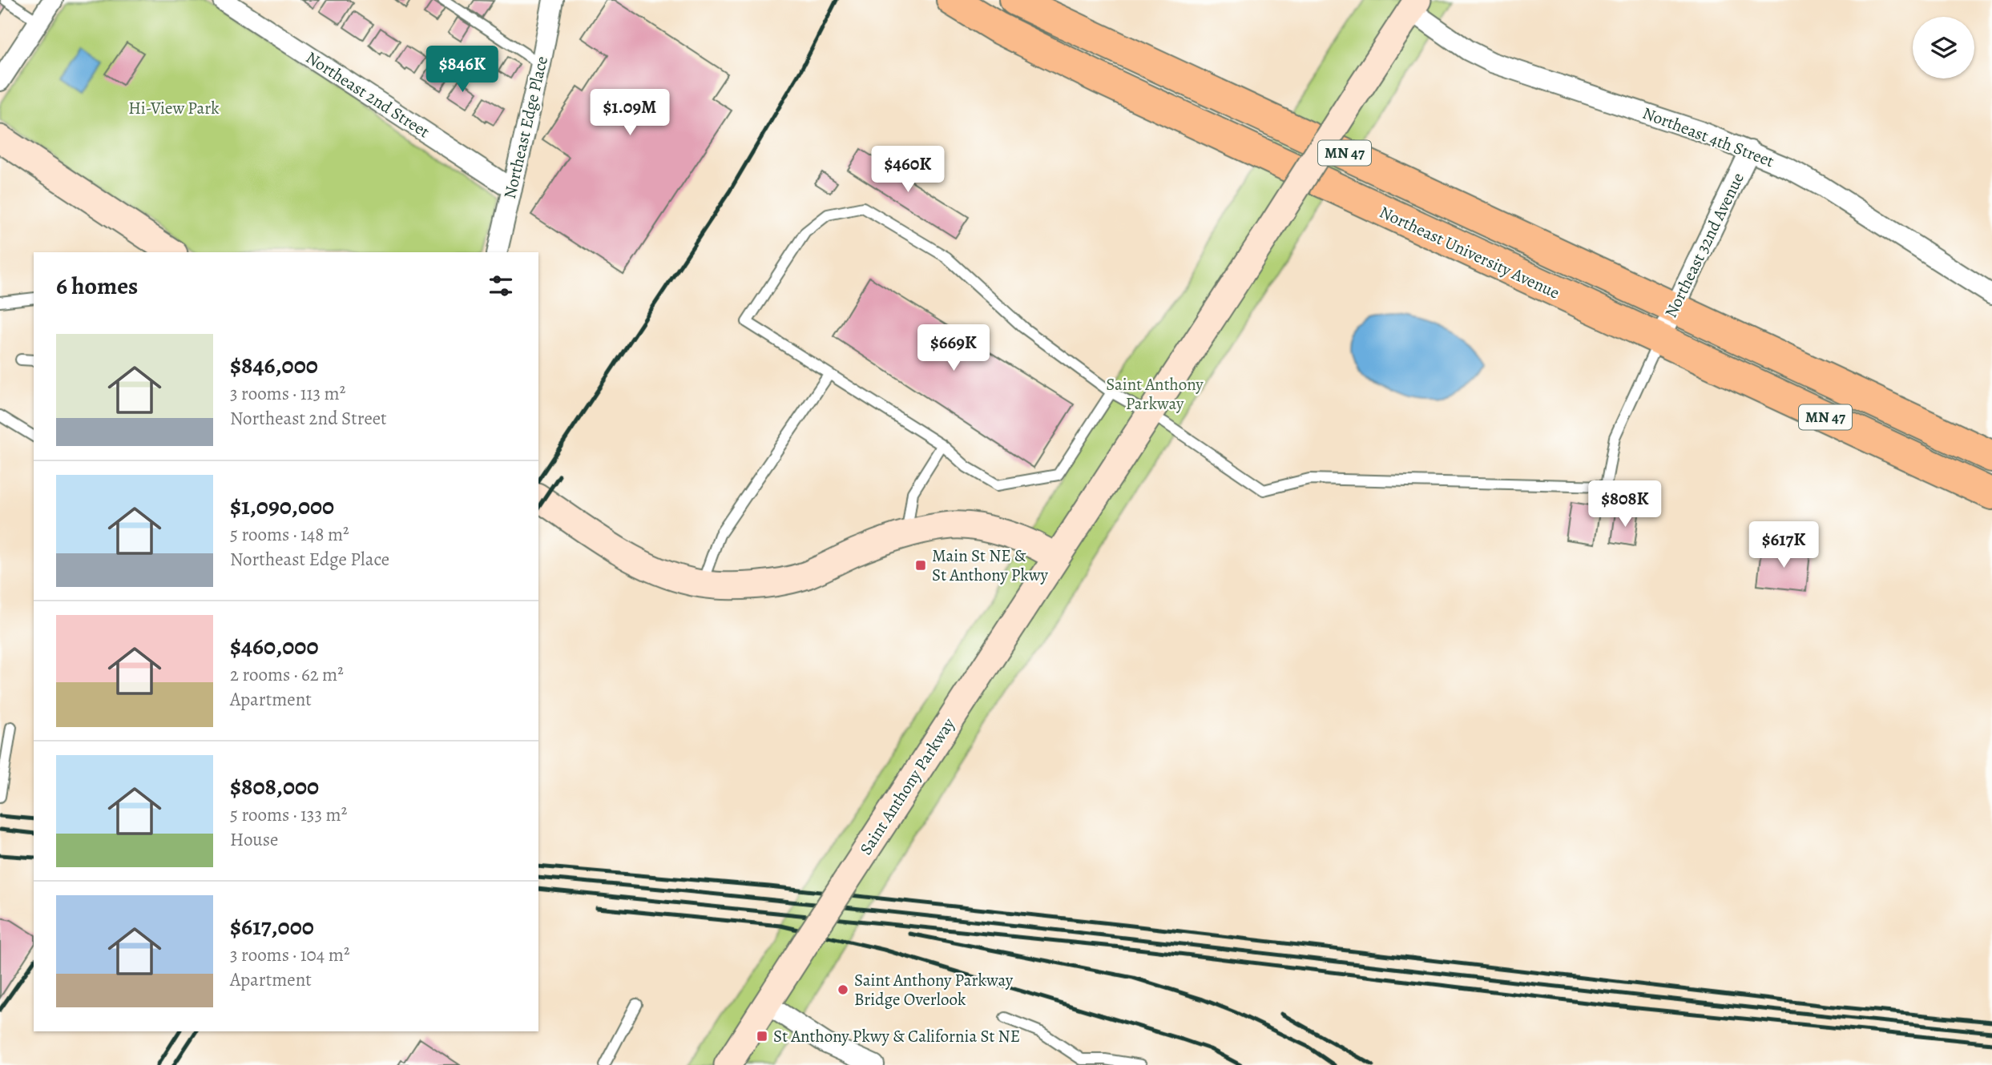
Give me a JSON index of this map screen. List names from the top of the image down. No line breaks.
{"streets":{"main road":["MN 47","Northeast University Avenue"],"street":["Northeast 2nd Street","Northeast Edge Place","Northeast 4th Street","Northeast 32nd Avenue","Saint Anthony Parkway"]},"crossings":[["Northeast 2nd Street","Northeast Edge Place"],["Northeast 4th Street","Northeast 32nd Avenue"],["Northeast 4th Street","Saint Anthony Parkway"],["MN 47","Northeast 32nd Avenue"],["Northeast 32nd Avenue","Northeast University Avenue"]],"parks":["Hi-View Park","Saint Anthony Parkway"],"places":{"transit":["Main St NE & St Anthony Pkwy","St Anthony Pkwy & California St NE"],"other":["Saint Anthony Parkway Bridge Overlook"]},"page":{"price":["$846K","$1.09M","$460K","$669K","$808K","$617K"],"heading":"6 homes","list":[{"name":"$846,000","note":"3 rooms · 113 m² · Northeast 2nd Street"},{"name":"$1,090,000","note":"5 rooms · 148 m² · Northeast Edge Place"},{"name":"$460,000","note":"2 rooms · 62 m² · Apartment"},{"name":"$808,000","note":"5 rooms · 133 m² · House"},{"name":"$617,000","note":"3 rooms · 104 m² · Apartment"}]}}
